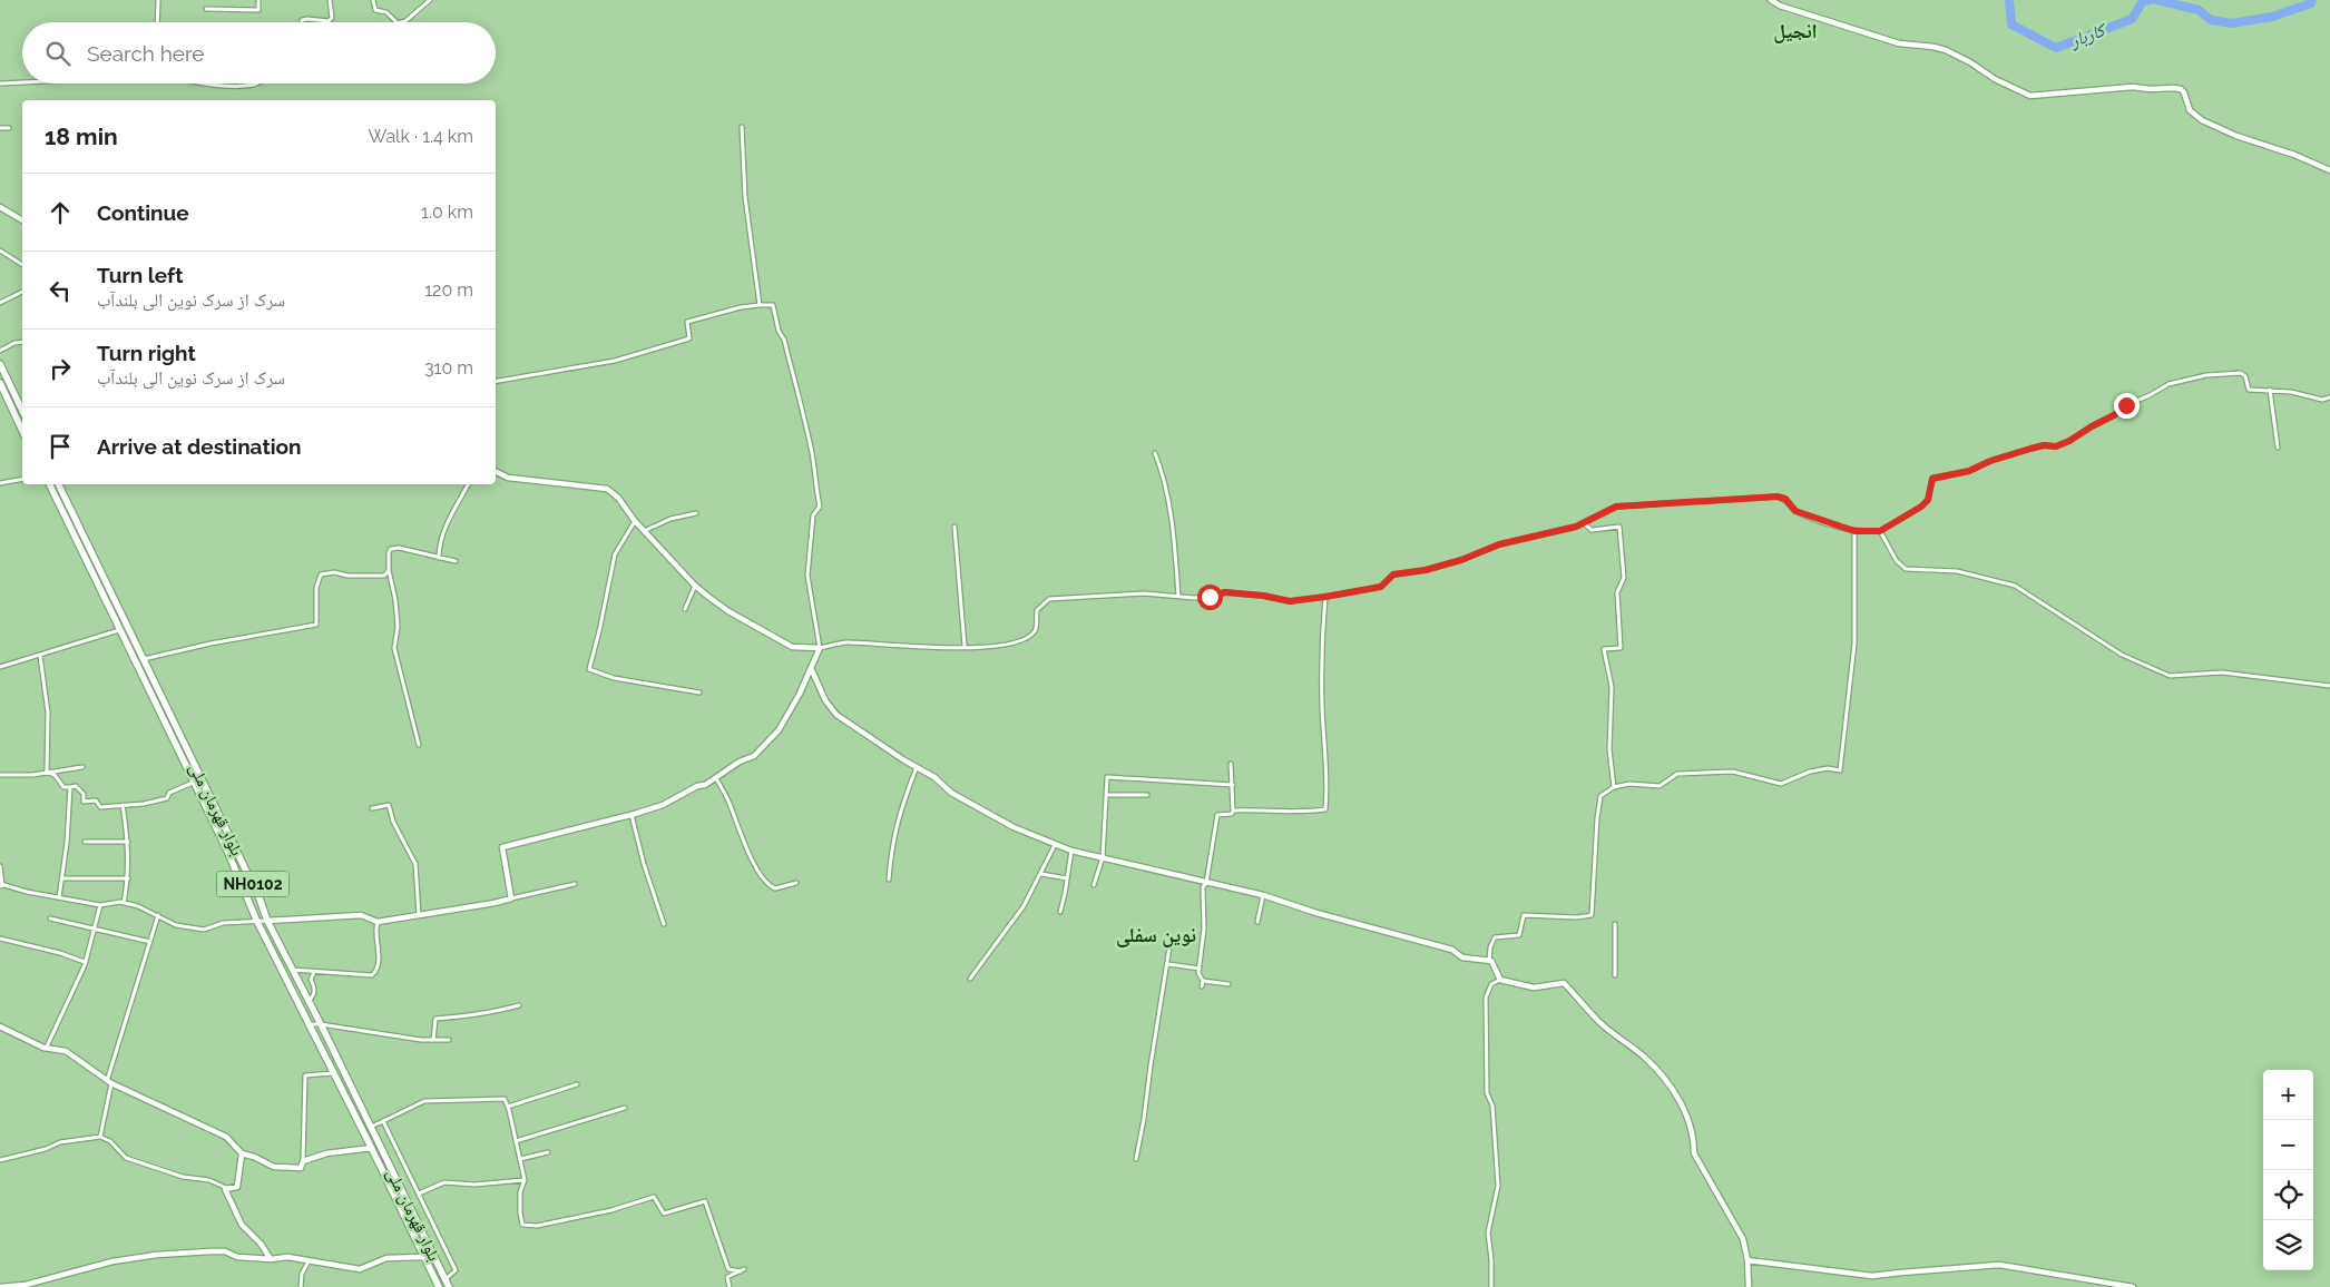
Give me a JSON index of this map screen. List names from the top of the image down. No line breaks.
{"streets":{"highway":["بلوار قهرمان ملی","NH0102"]},"districts":["انجيل","نوین سفلى"],"water":["کاربار"],"page":{"search":"Search here","heading":["18 min","Walk · 1.4 km"],"list":[["Continue","1.0 km"],["Turn left","سرک از سرک نوین الی بلندآب","120 m"],["Turn right","سرک از سرک نوین الی بلندآب","310 m"],"Arrive at destination"],"map_buttons":["+","−"]}}
